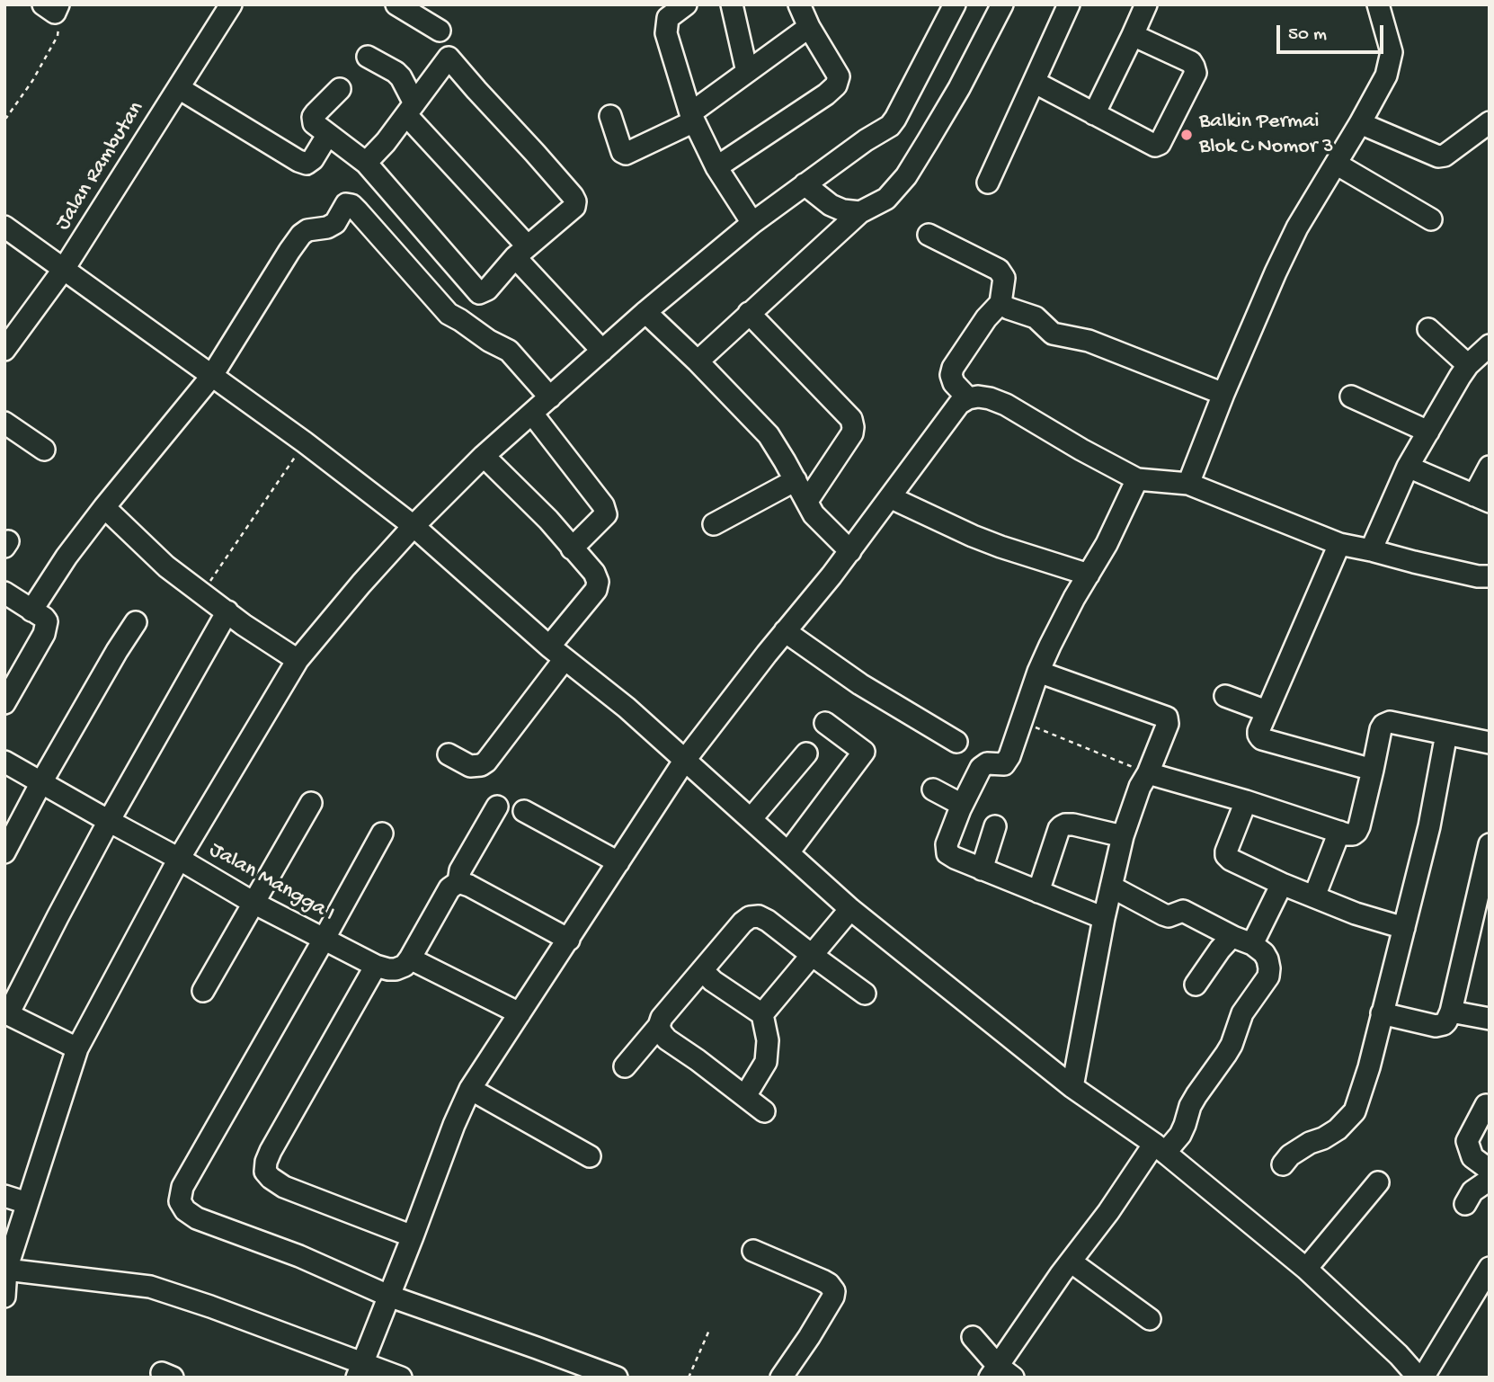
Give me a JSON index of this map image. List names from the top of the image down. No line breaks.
{"streets":{"street":["Jalan Rambutan","Jalan Mangga I"]},"places":["Balkin Permai Blok C Nomor 3"],"scale_bar":"50 m"}
